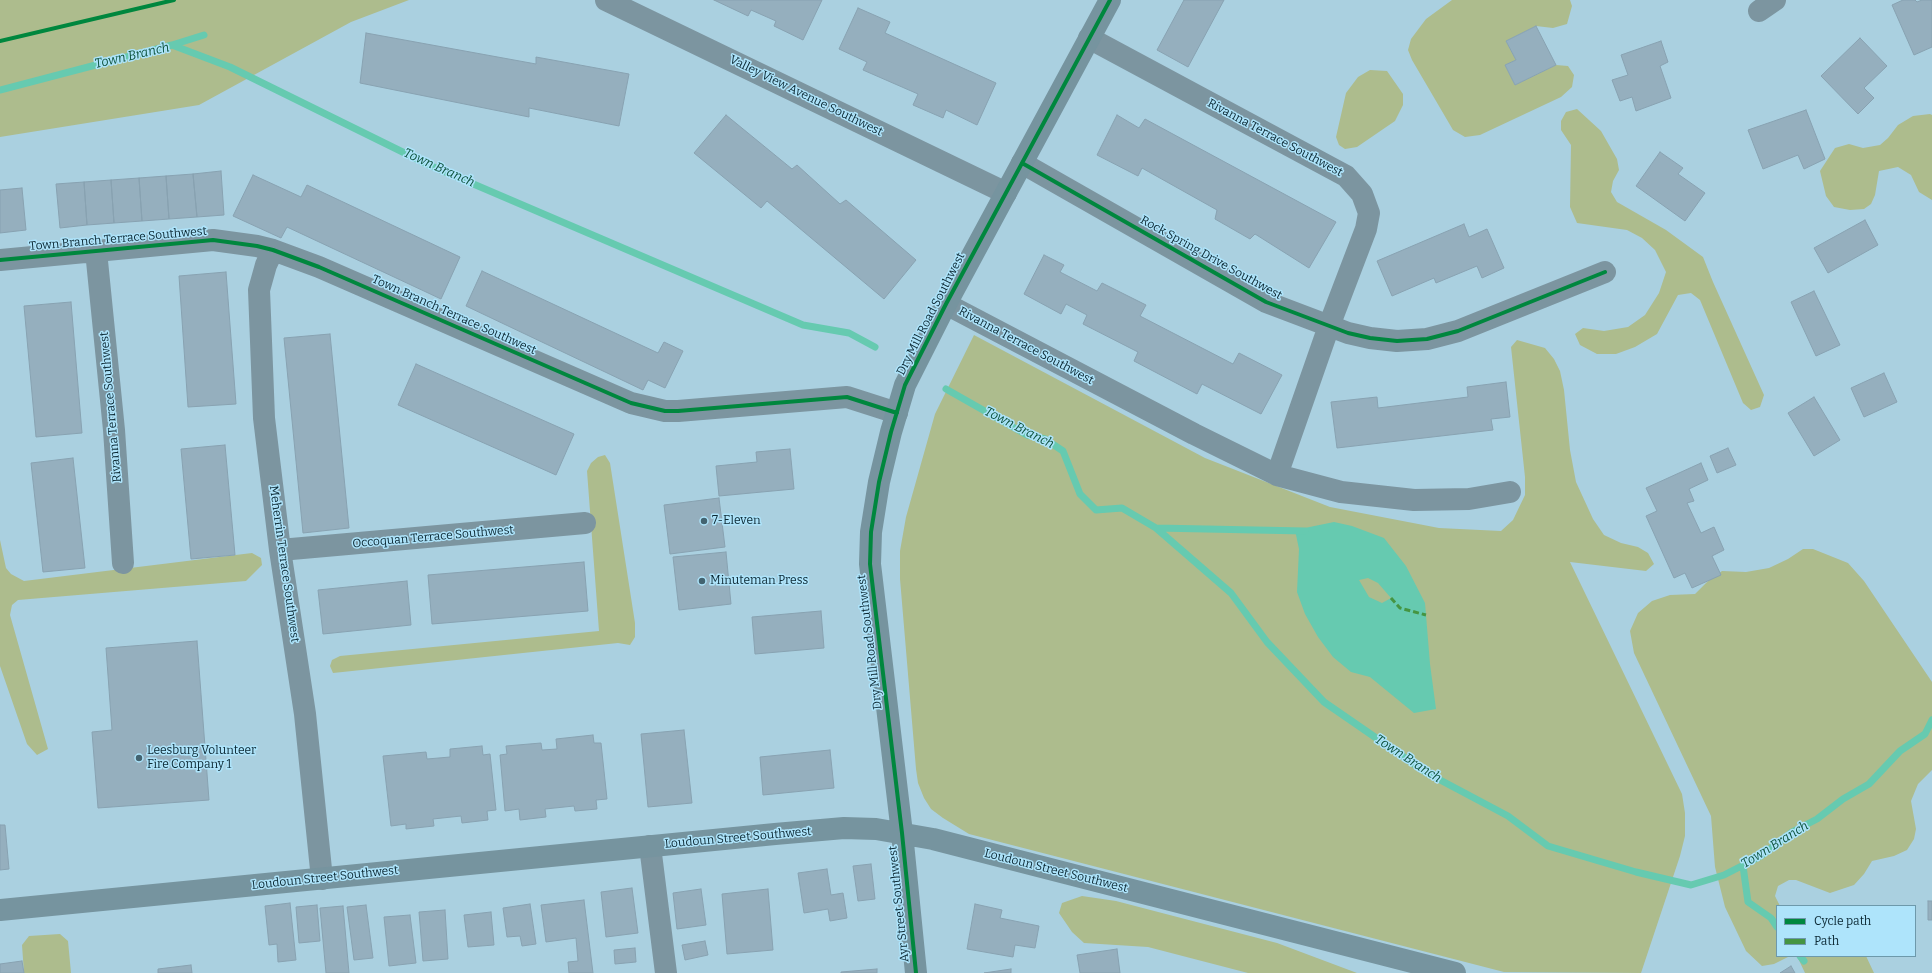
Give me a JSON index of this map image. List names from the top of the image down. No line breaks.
{"streets":{"main road":["Dry Mill Road Southwest","Loudoun Street Southwest","Ayr Street Southwest"],"street":["Valley View Avenue Southwest","Rivanna Terrace Southwest","Town Branch Terrace Southwest","Rock Spring Drive Southwest","Occoquan Terrace Southwest","Meherrin Terrace Southwest"]},"crossings":[["Valley View Avenue Southwest","Dry Mill Road Southwest"],["Rivanna Terrace Southwest","Town Branch Terrace Southwest"],["Rivanna Terrace Southwest","Rock Spring Drive Southwest"],["Rivanna Terrace Southwest","Dry Mill Road Southwest"],["Town Branch Terrace Southwest","Dry Mill Road Southwest"],["Town Branch Terrace Southwest","Meherrin Terrace Southwest"],["Rock Spring Drive Southwest","Dry Mill Road Southwest"],["Dry Mill Road Southwest","Loudoun Street Southwest"],["Dry Mill Road Southwest","Ayr Street Southwest"],["Occoquan Terrace Southwest","Meherrin Terrace Southwest"],["Meherrin Terrace Southwest","Loudoun Street Southwest"],["Loudoun Street Southwest","Ayr Street Southwest"]],"water":["Town Branch"],"places":["7-Eleven","Minuteman Press","Leesburg Volunteer Fire Company 1"],"legend":["Cycle path","Path"]}
